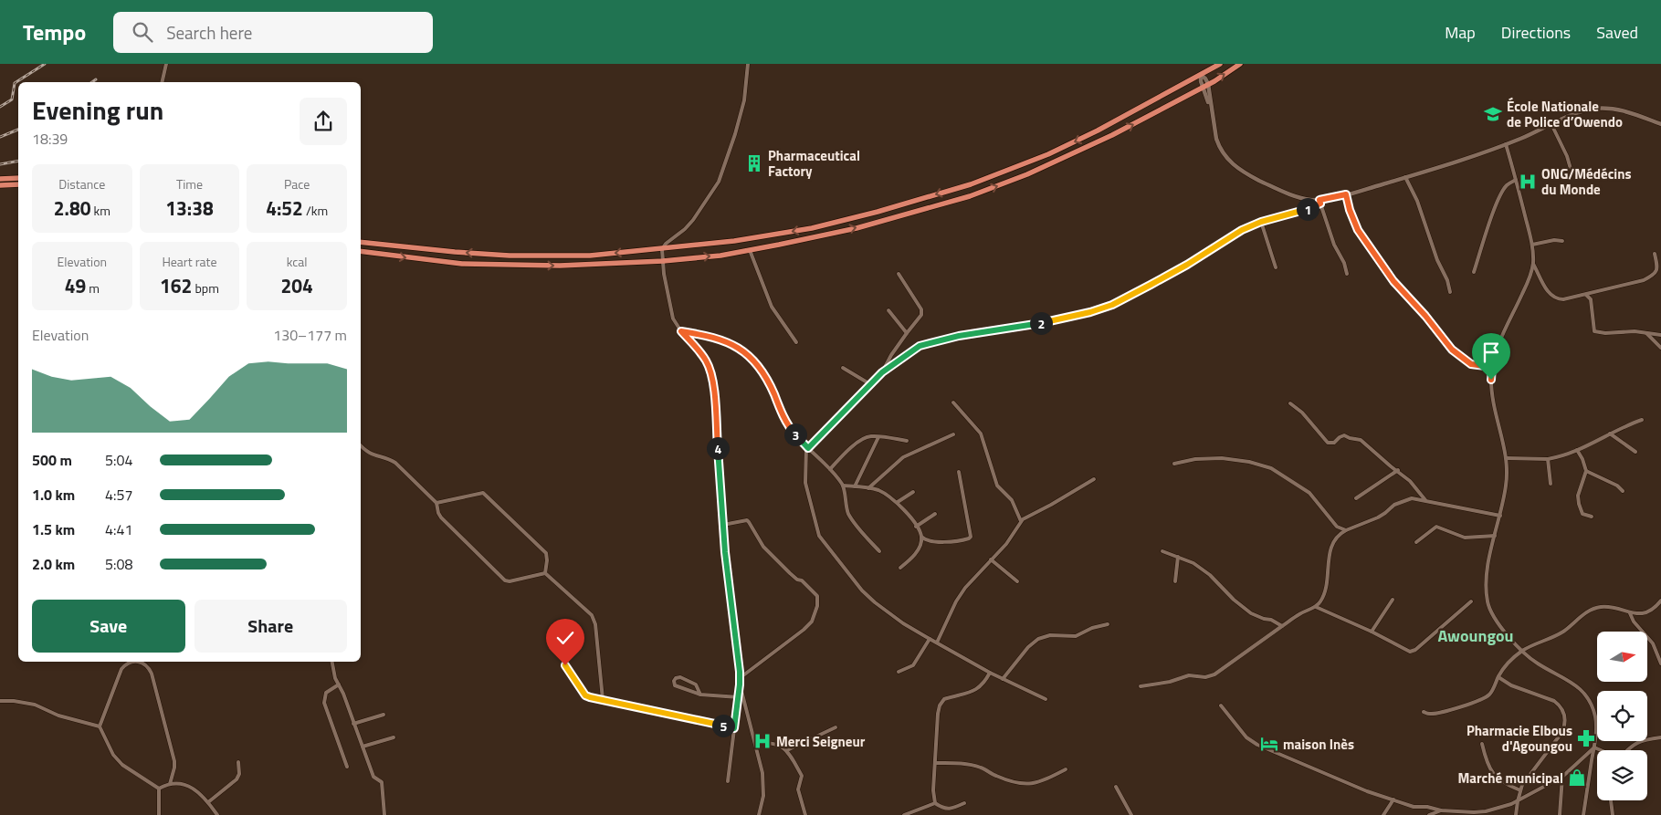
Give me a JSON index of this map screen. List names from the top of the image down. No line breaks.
{"districts":["Awoungou"],"places":{"school or university":["École Nationale de Police d’Owendo"],"building":["Pharmaceutical Factory"],"hospital":["ONG/Médécins du Monde","Merci Seigneur"],"pharmacy":["Pharmacie Elbous d'Agoungou"],"hotel":["maison Inès"],"shop":["Marché municipal"]},"north":"right","page":{"header":"Tempo","search":"Search here","nav":["Map","Directions","Saved"],"heading":["Evening run","18:39"],"stats":[["Distance","2.80 km"],["Time","13:38"],["Pace","4:52 /km"],["Elevation","49 m"],["Heart rate","162 bpm"],["kcal","204"]],"pins":["1","2","3","4","5"],"chart":["Elevation","130–177 m"],"list":[{"name":"500 m","note":"5:04"},{"name":"1.0 km","note":"4:57"},{"name":"1.5 km","note":"4:41"},{"name":"2.0 km","note":"5:08"}],"buttons":["Save","Share"]}}
